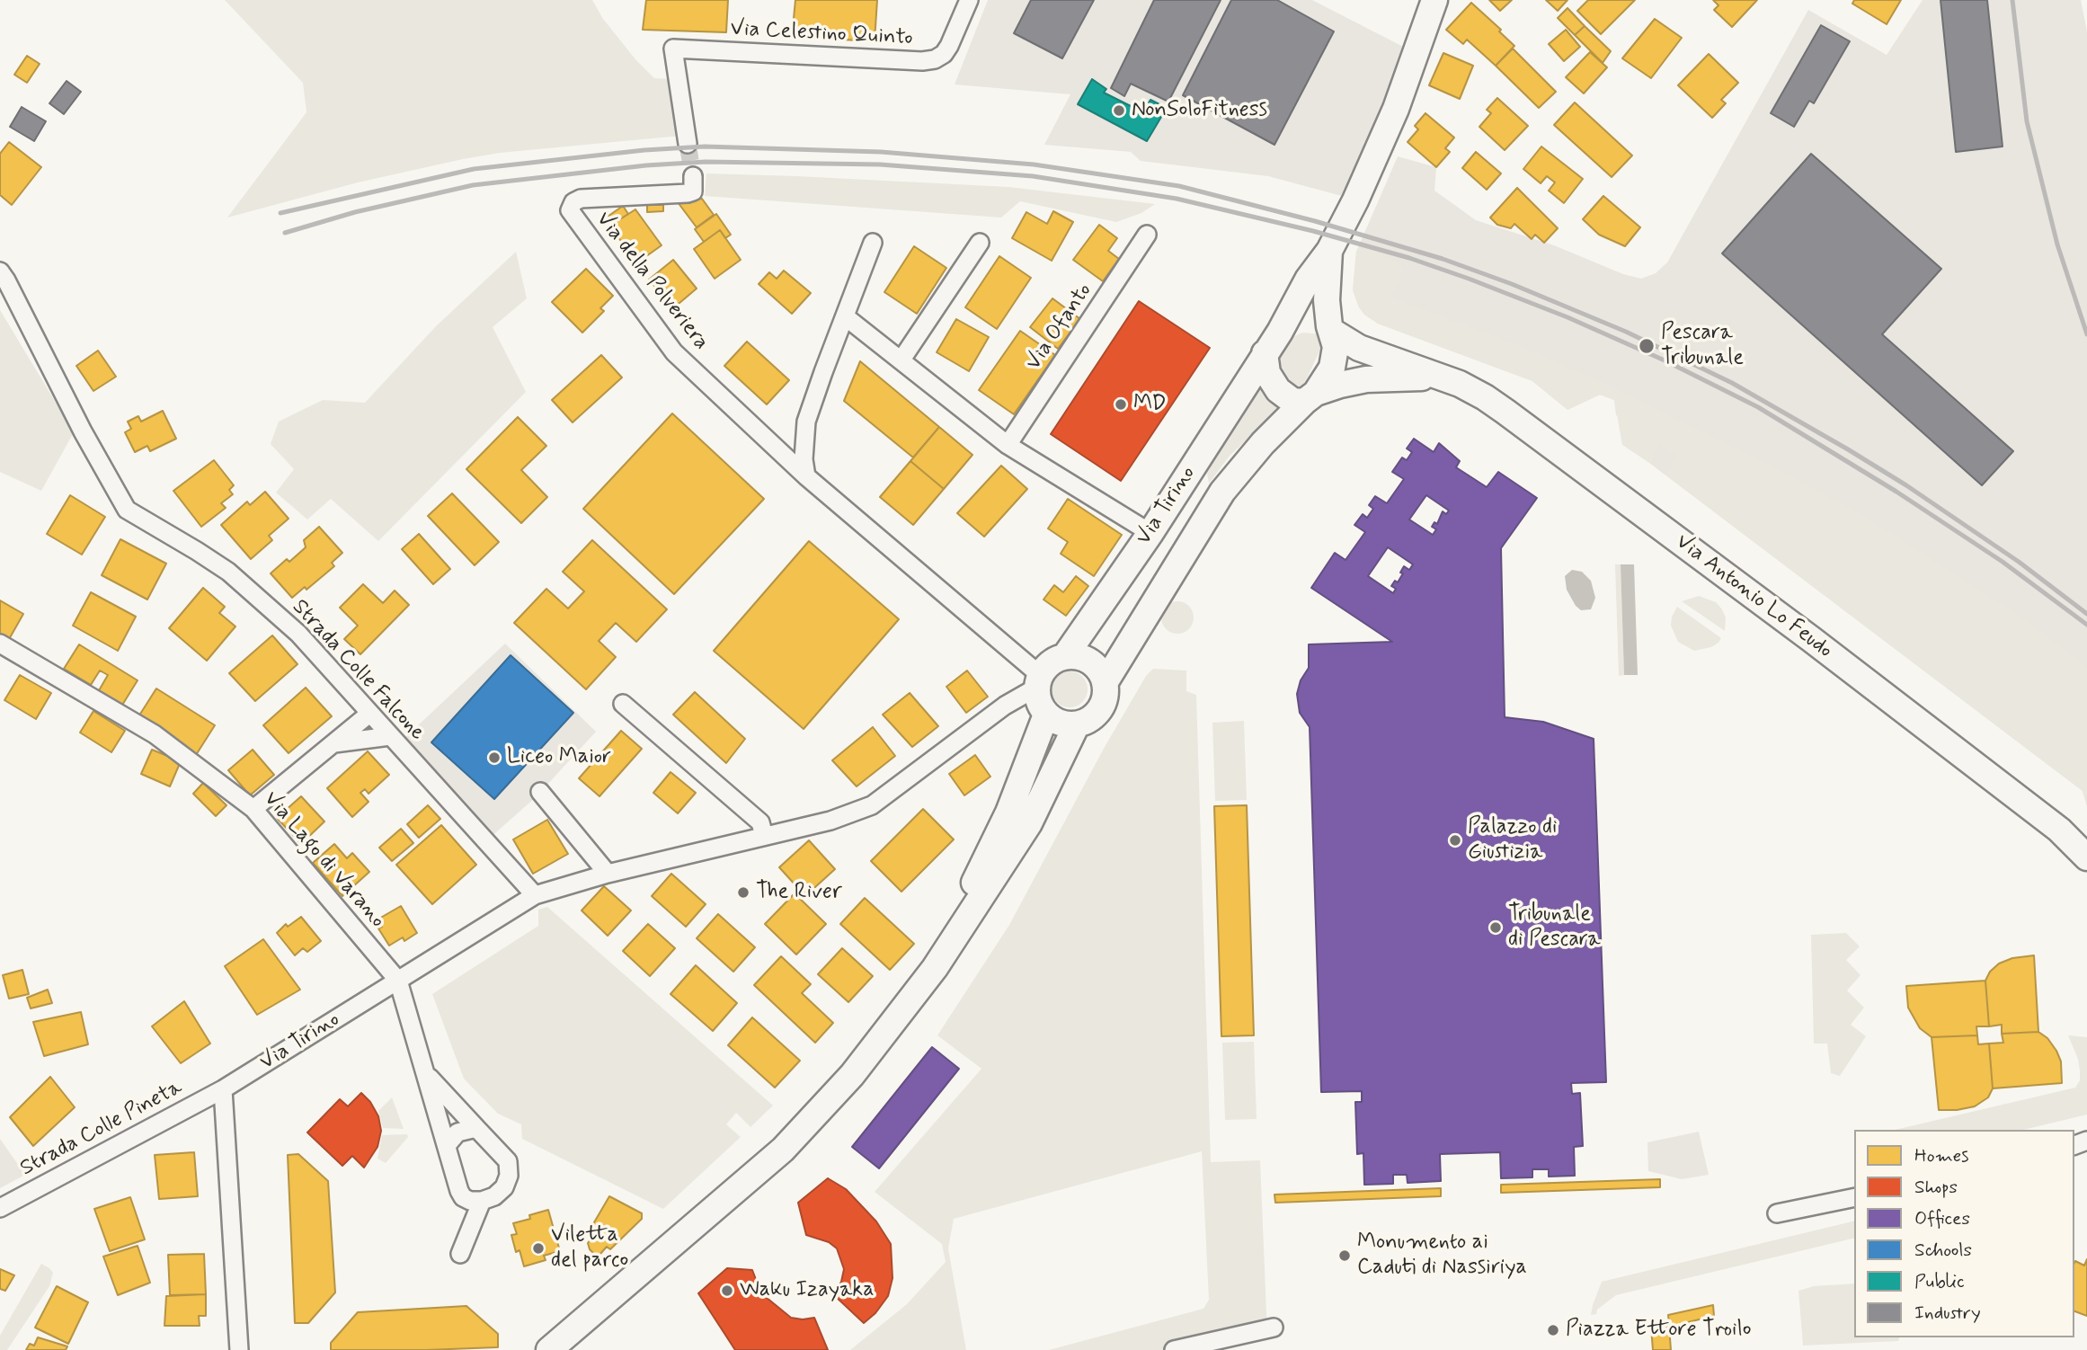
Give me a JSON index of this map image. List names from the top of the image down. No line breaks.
{"streets":{"street":["Via Celestino Quinto","Via della Polveriera","Via Ofanto","Via Tirino","Via Antonio Lo Feudo","Strada Colle Falcone","Via Lago di Varano","Strada Colle Pineta"]},"crossings":[["Via della Polveriera","Via Tirino"],["Via Tirino","Via Antonio Lo Feudo"],["Via Tirino","Strada Colle Falcone"],["Via Tirino","Via Lago di Varano"],["Via Tirino","Strada Colle Pineta"]],"places":["NonSoloFitness","Pescara Tribunale","MD","Liceo Maior","Palazzo di Giustizia","The River","Tribunale di Pescara","Viletta del parco","Monumento ai Caduti di Nassiriya","Waku Izayaka","Piazza Ettore Troilo"],"legend":["Homes","Shops","Offices","Schools","Public","Industry"]}
